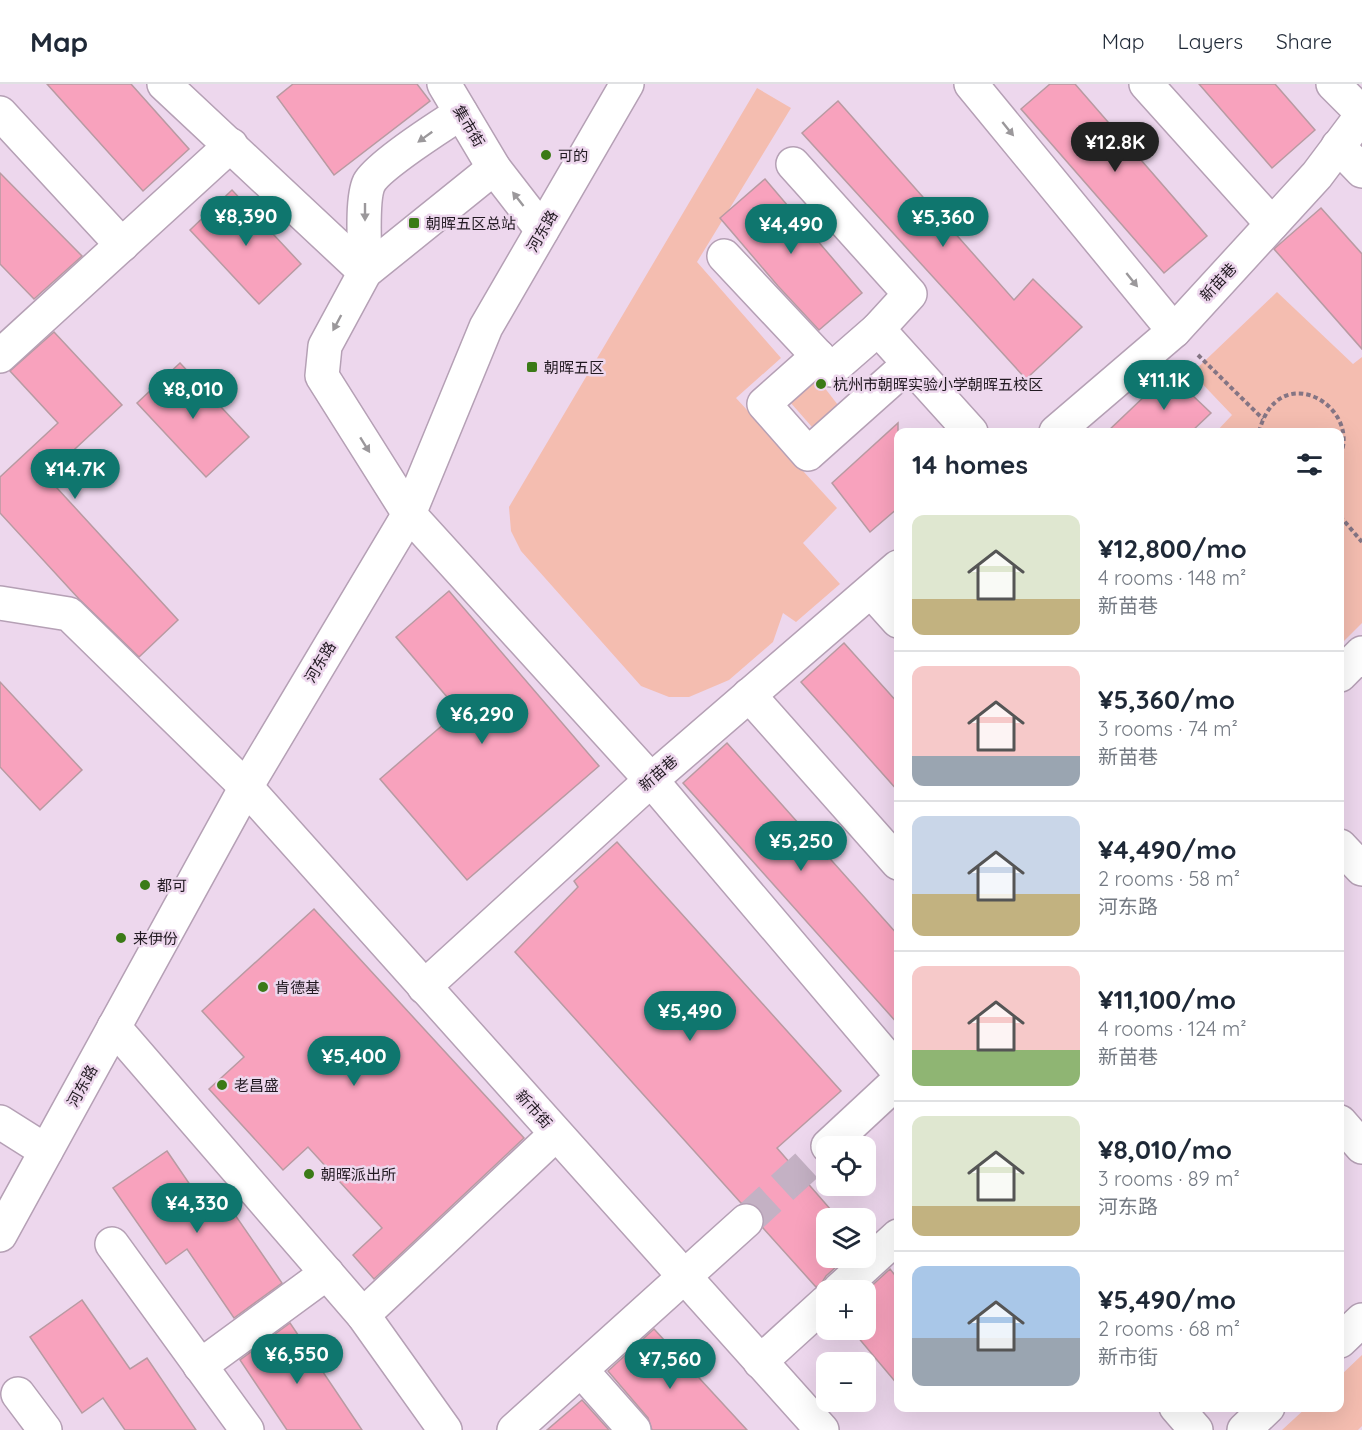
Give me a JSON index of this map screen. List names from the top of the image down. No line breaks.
{"streets":{"street":["集市街","河东路","新苗巷","新市街"]},"crossings":[["集市街","河东路"],["河东路","新市街"],["新苗巷","新市街"]],"one_way":["集市街"],"places":{"other":["可的","杭州市朝晖实验小学朝晖五校区","都可","来伊份","肯德基","老昌盛","朝晖派出所"],"transit":["朝晖五区总站","朝晖五区"]},"page":{"header":"Map","nav":["Map","Layers","Share"],"price":["¥12.8K","¥8,390","¥5,360","¥4,490","¥11.1K","¥8,010","¥14.7K","¥6,290","¥5,250","¥5,490","¥5,400","¥4,330","¥6,550","¥7,560"],"heading":"14 homes","list":[{"name":"¥12,800/mo","note":"4 rooms · 148 m² · 新苗巷"},{"name":"¥5,360/mo","note":"3 rooms · 74 m² · 新苗巷"},{"name":"¥4,490/mo","note":"2 rooms · 58 m² · 河东路"},{"name":"¥11,100/mo","note":"4 rooms · 124 m² · 新苗巷"},{"name":"¥8,010/mo","note":"3 rooms · 89 m² · 河东路"},{"name":"¥5,490/mo","note":"2 rooms · 68 m² · 新市街"}],"map_buttons":["+","−"]}}
